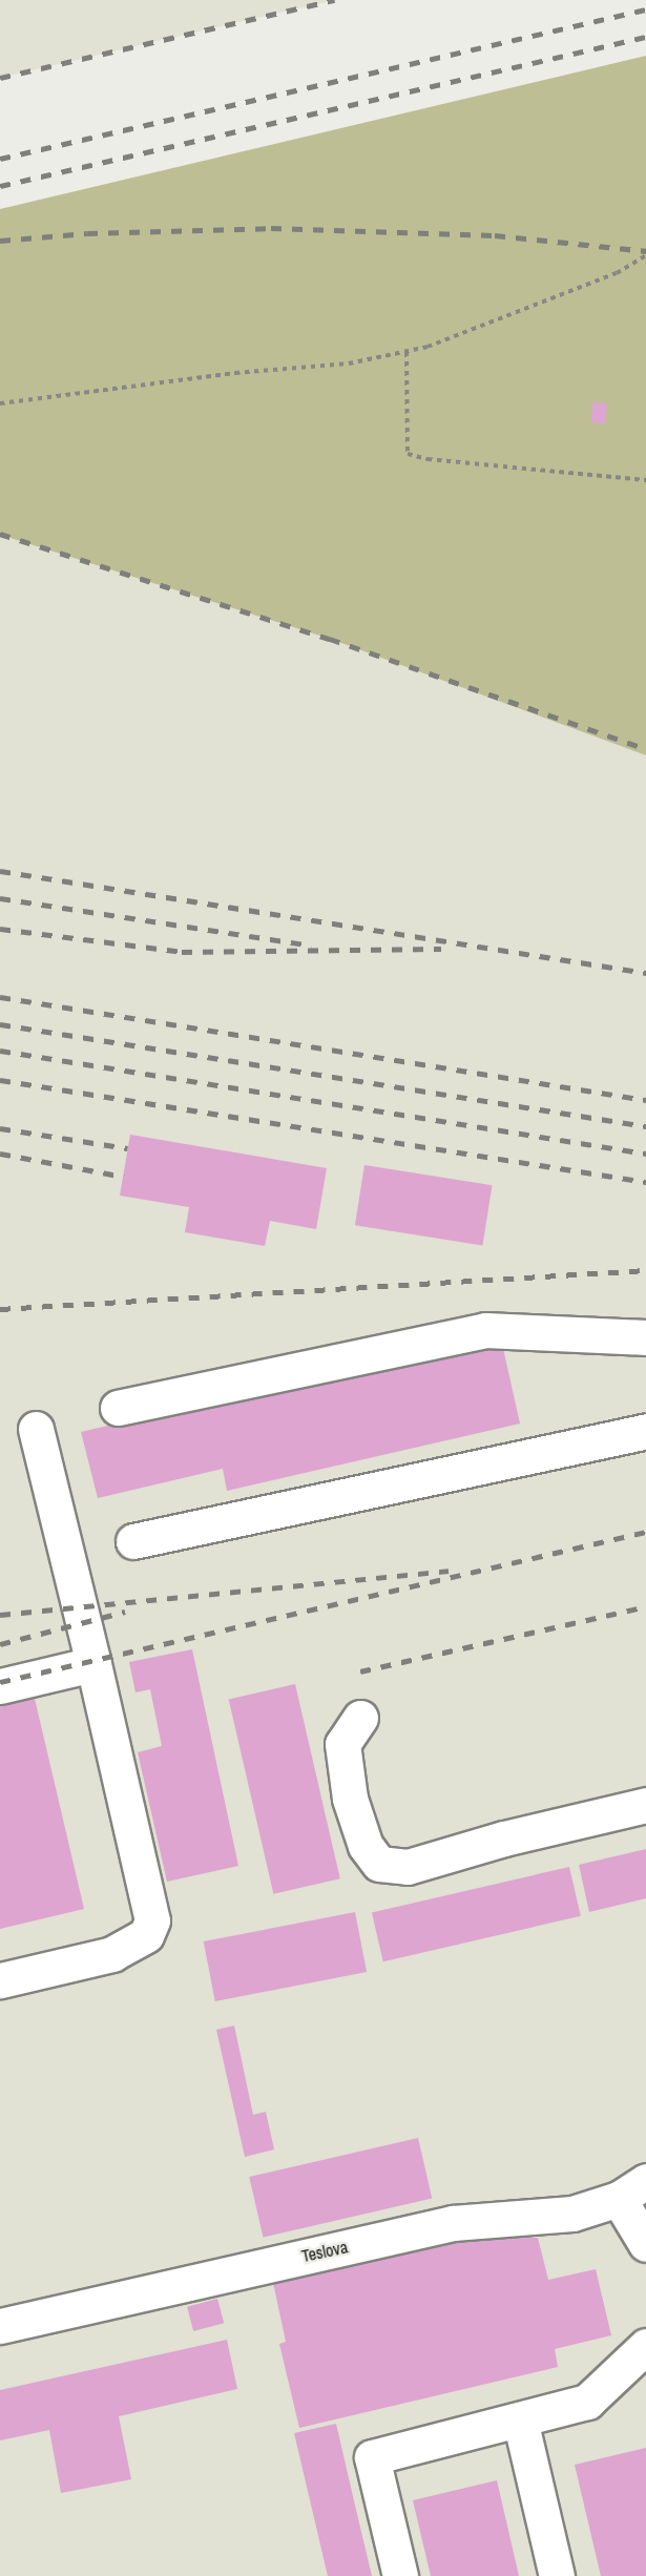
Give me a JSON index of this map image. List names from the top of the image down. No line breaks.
{"streets":{"lane":["Teslova"]}}
